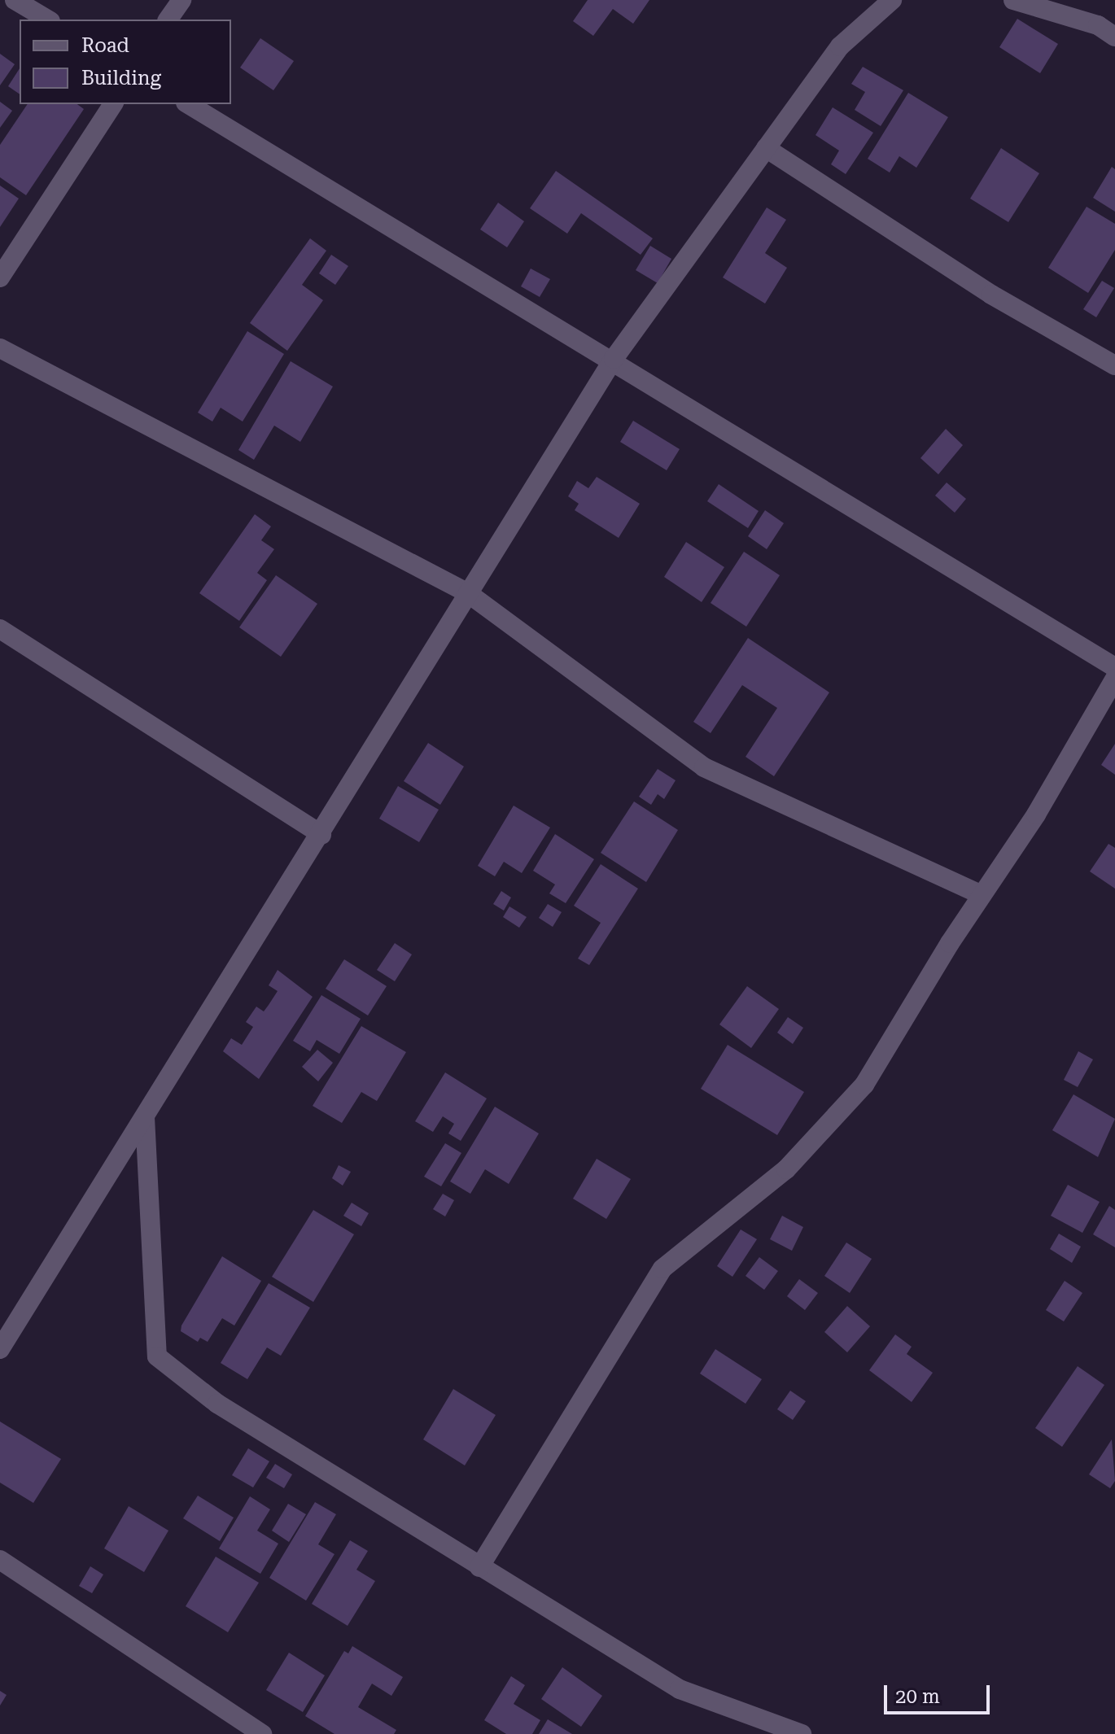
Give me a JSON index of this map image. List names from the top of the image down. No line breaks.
{"legend":["Road","Building"],"scale_bar":"20 m"}
